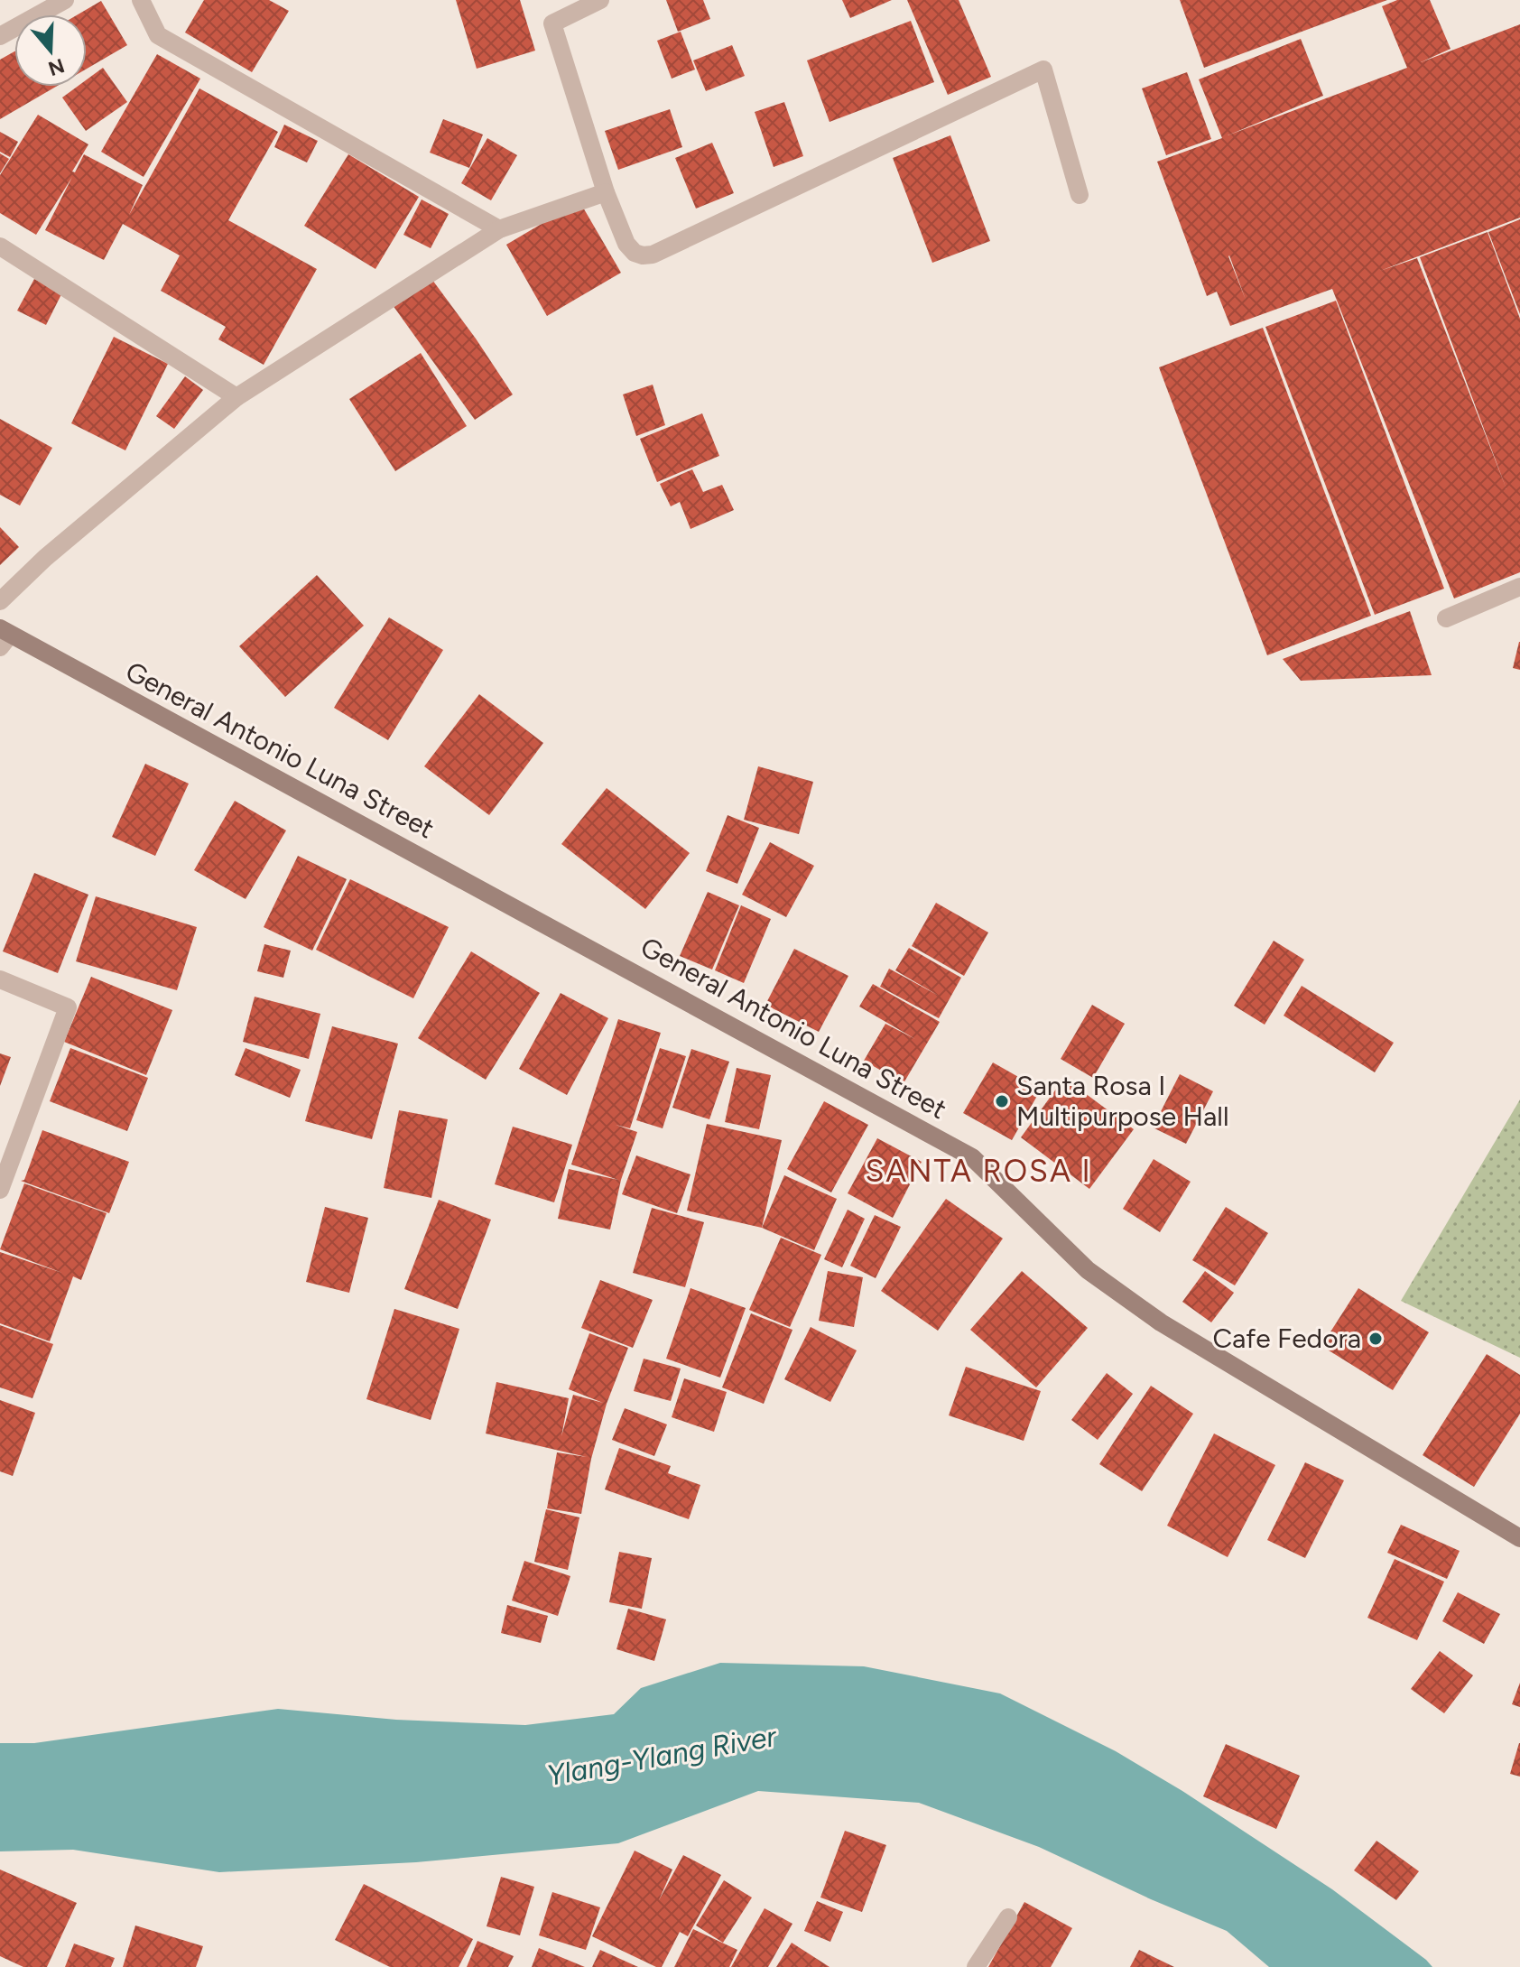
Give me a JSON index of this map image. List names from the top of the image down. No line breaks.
{"streets":{"main road":["General Antonio Luna Street"]},"districts":["SANTA ROSA I"],"water":["Ylang-Ylang River"],"places":["Santa Rosa I Multipurpose Hall","Cafe Fedora"],"north":"bottom"}
